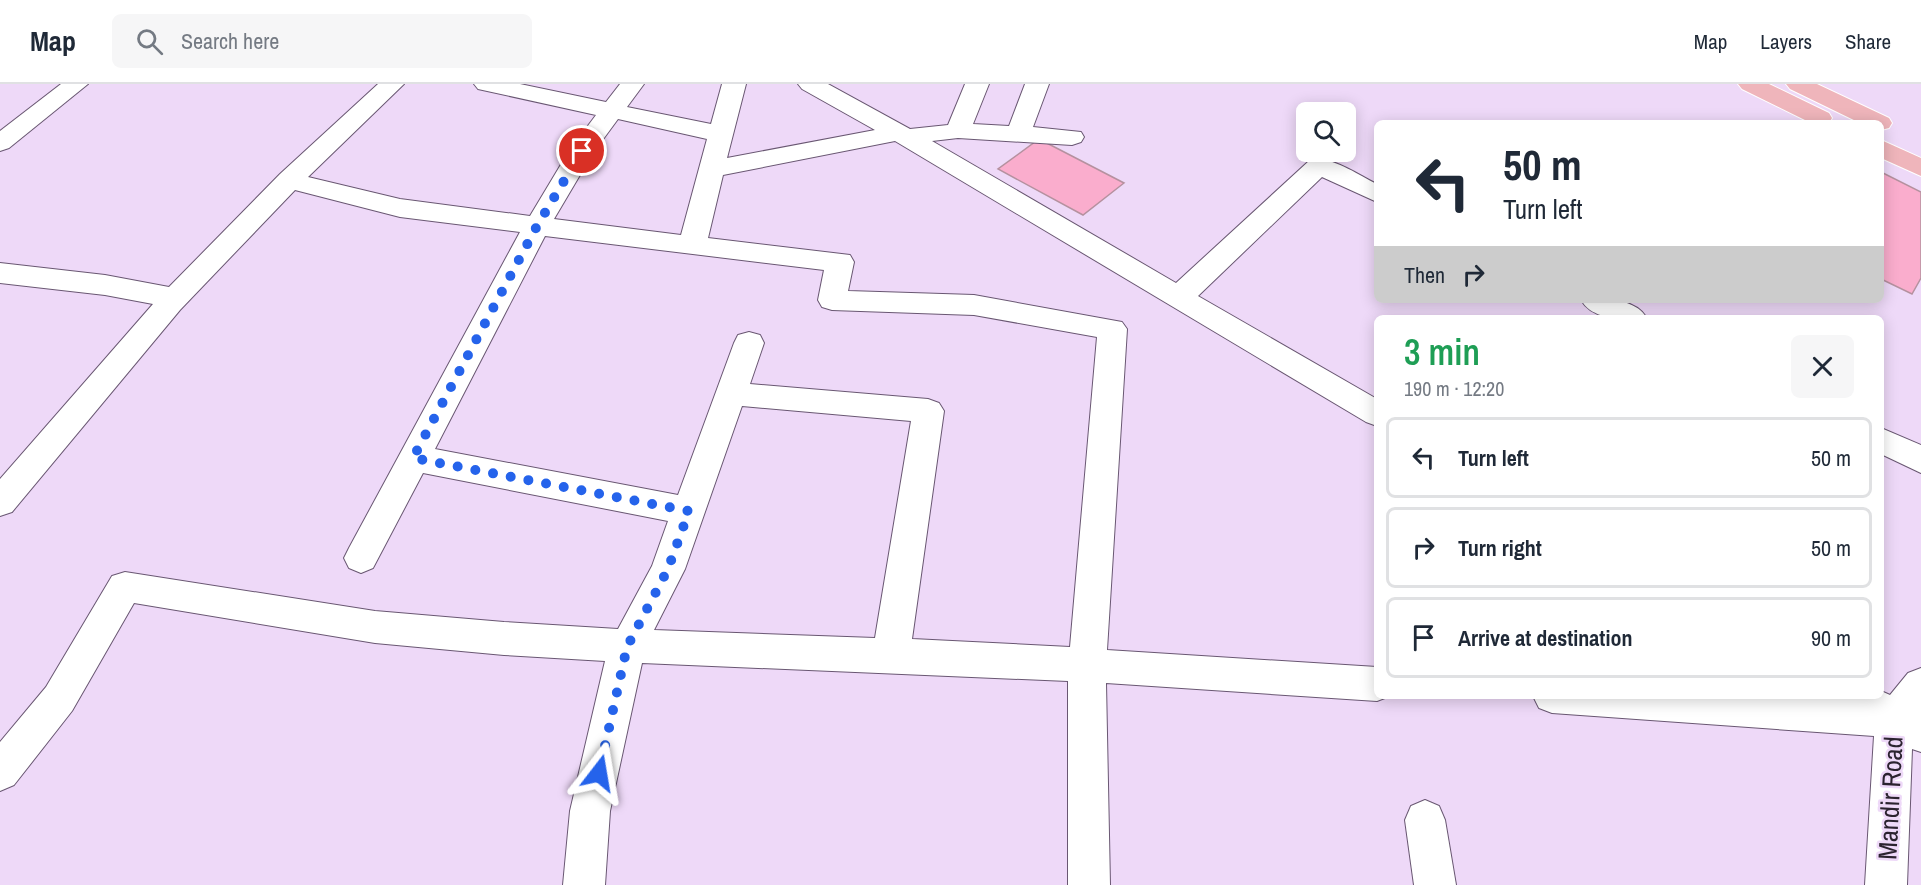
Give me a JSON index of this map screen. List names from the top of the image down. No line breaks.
{"streets":{"street":["Mandir Road"]},"page":{"header":"Map","search":"Search here","nav":["Map","Layers","Share"],"turn":["50 m","Turn left"],"then":"Then","heading":["3 min","190 m · 12:20"],"list":[{"name":"Turn left","value":"50 m"},{"name":"Turn right","value":"50 m"},{"name":"Arrive at destination","value":"90 m"}]}}
